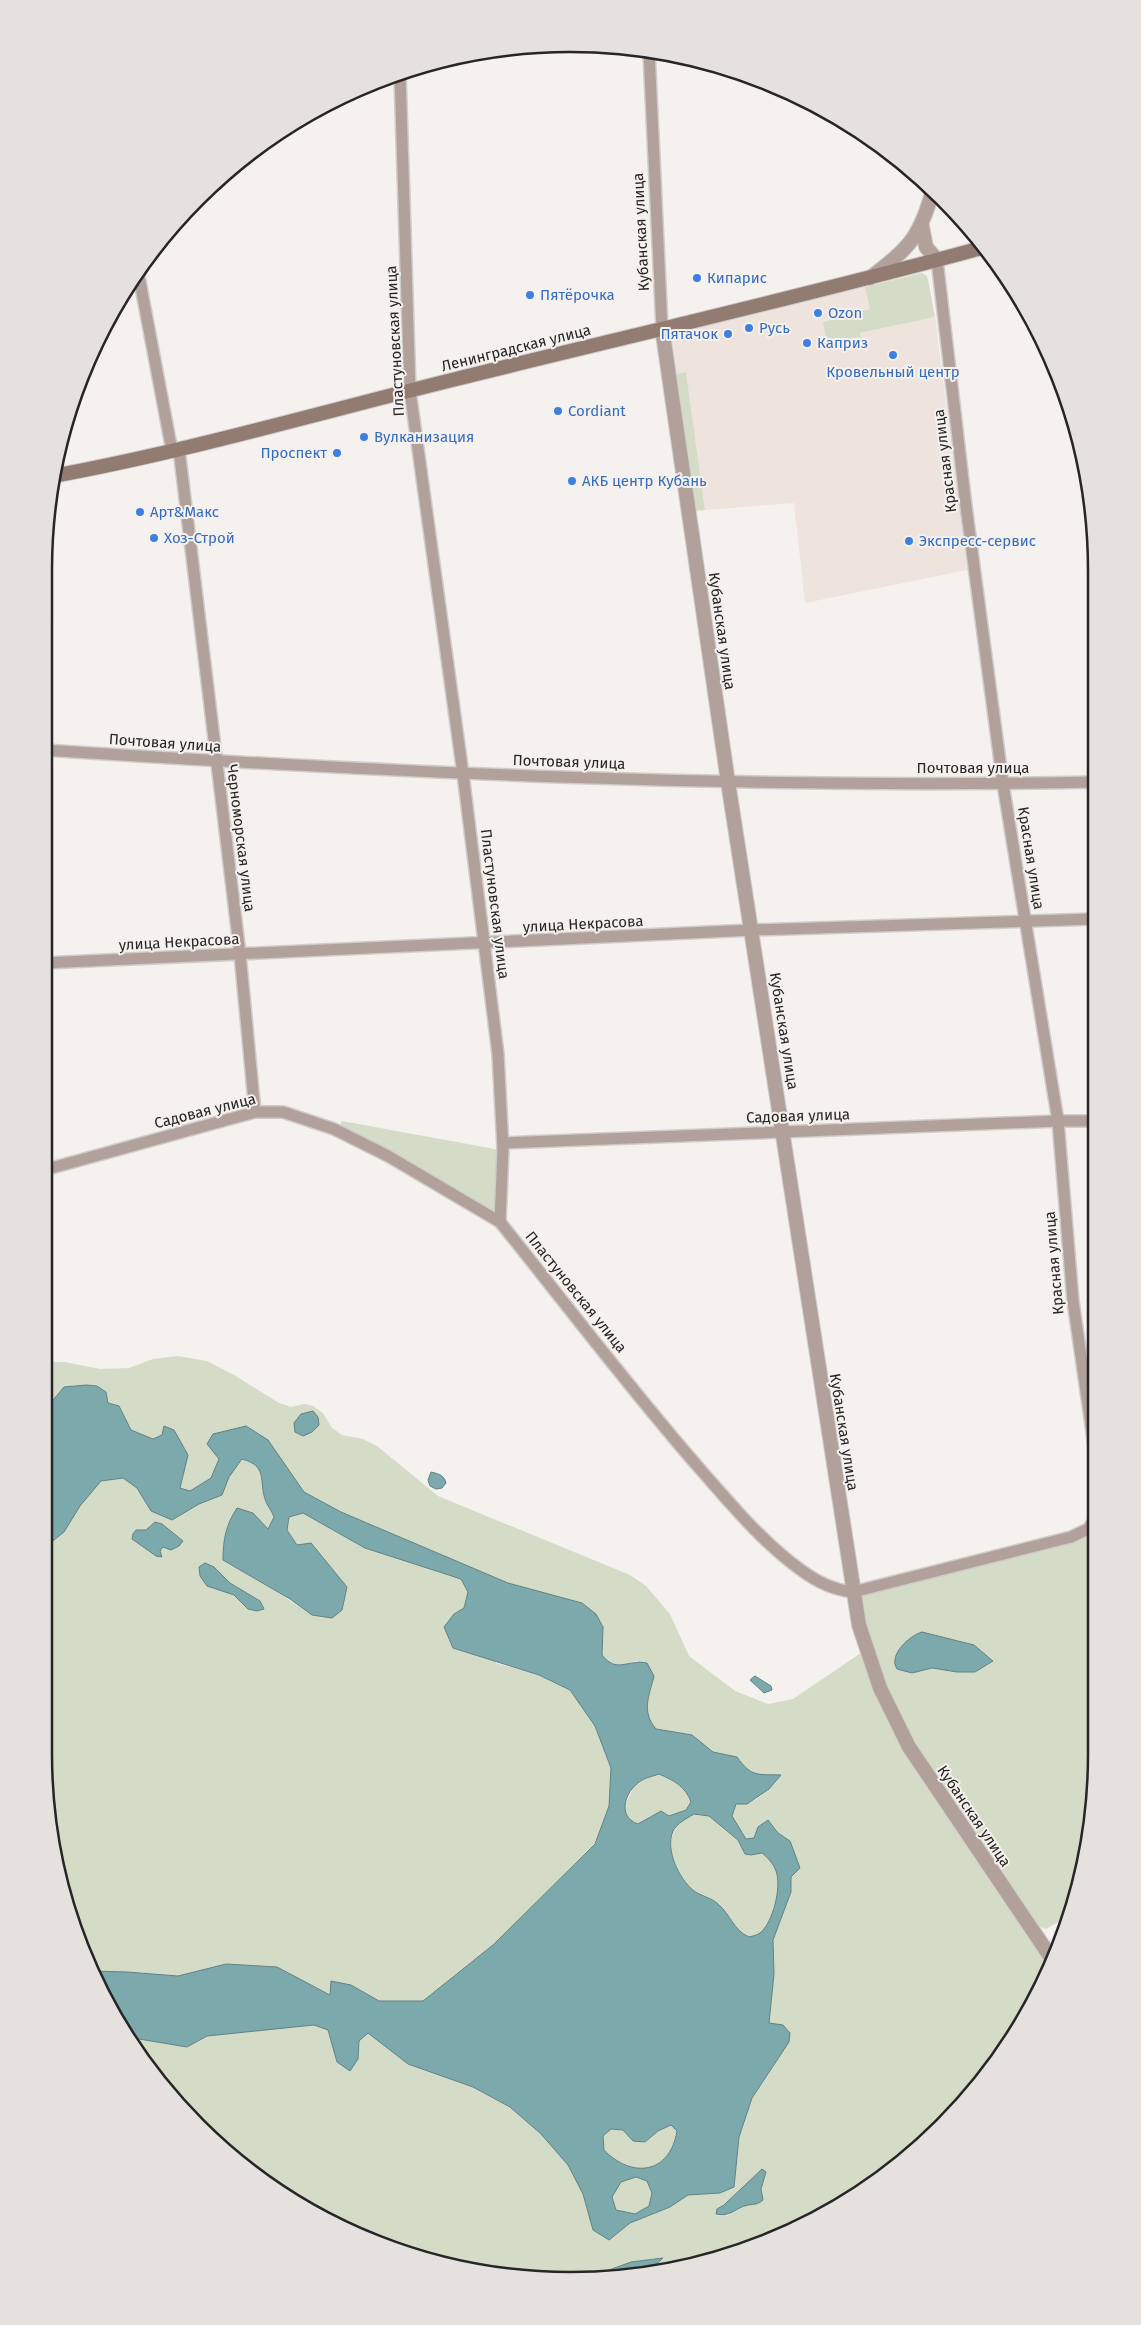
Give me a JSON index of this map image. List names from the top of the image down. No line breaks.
{"streets":{"main road":["Ленинградская улица"],"street":["Кубанская улица","Пластуновская улица","Красная улица","Почтовая улица","Черноморская улица","улица Некрасова","Садовая улица"]},"crossings":[["Кубанская улица","Пластуновская улица"],["Кубанская улица","Ленинградская улица"],["Кубанская улица","Почтовая улица"],["Кубанская улица","улица Некрасова"],["Кубанская улица","Садовая улица"],["Пластуновская улица","Ленинградская улица"],["Пластуновская улица","Почтовая улица"],["Пластуновская улица","улица Некрасова"],["Пластуновская улица","Садовая улица"],["Ленинградская улица","Красная улица"],["Ленинградская улица","Черноморская улица"],["Красная улица","Почтовая улица"],["Красная улица","улица Некрасова"],["Красная улица","Садовая улица"],["Почтовая улица","Черноморская улица"],["Черноморская улица","улица Некрасова"],["Черноморская улица","Садовая улица"]],"places":["Кипарис","Пятёрочка","Ozon","Русь","Пятачок","Каприз","Кровельный центр","Cordiant","Вулканизация","Проспект","АКБ центр Кубань","Арт&Макс","Хоз-Строй","Экспресс-сервис"]}
